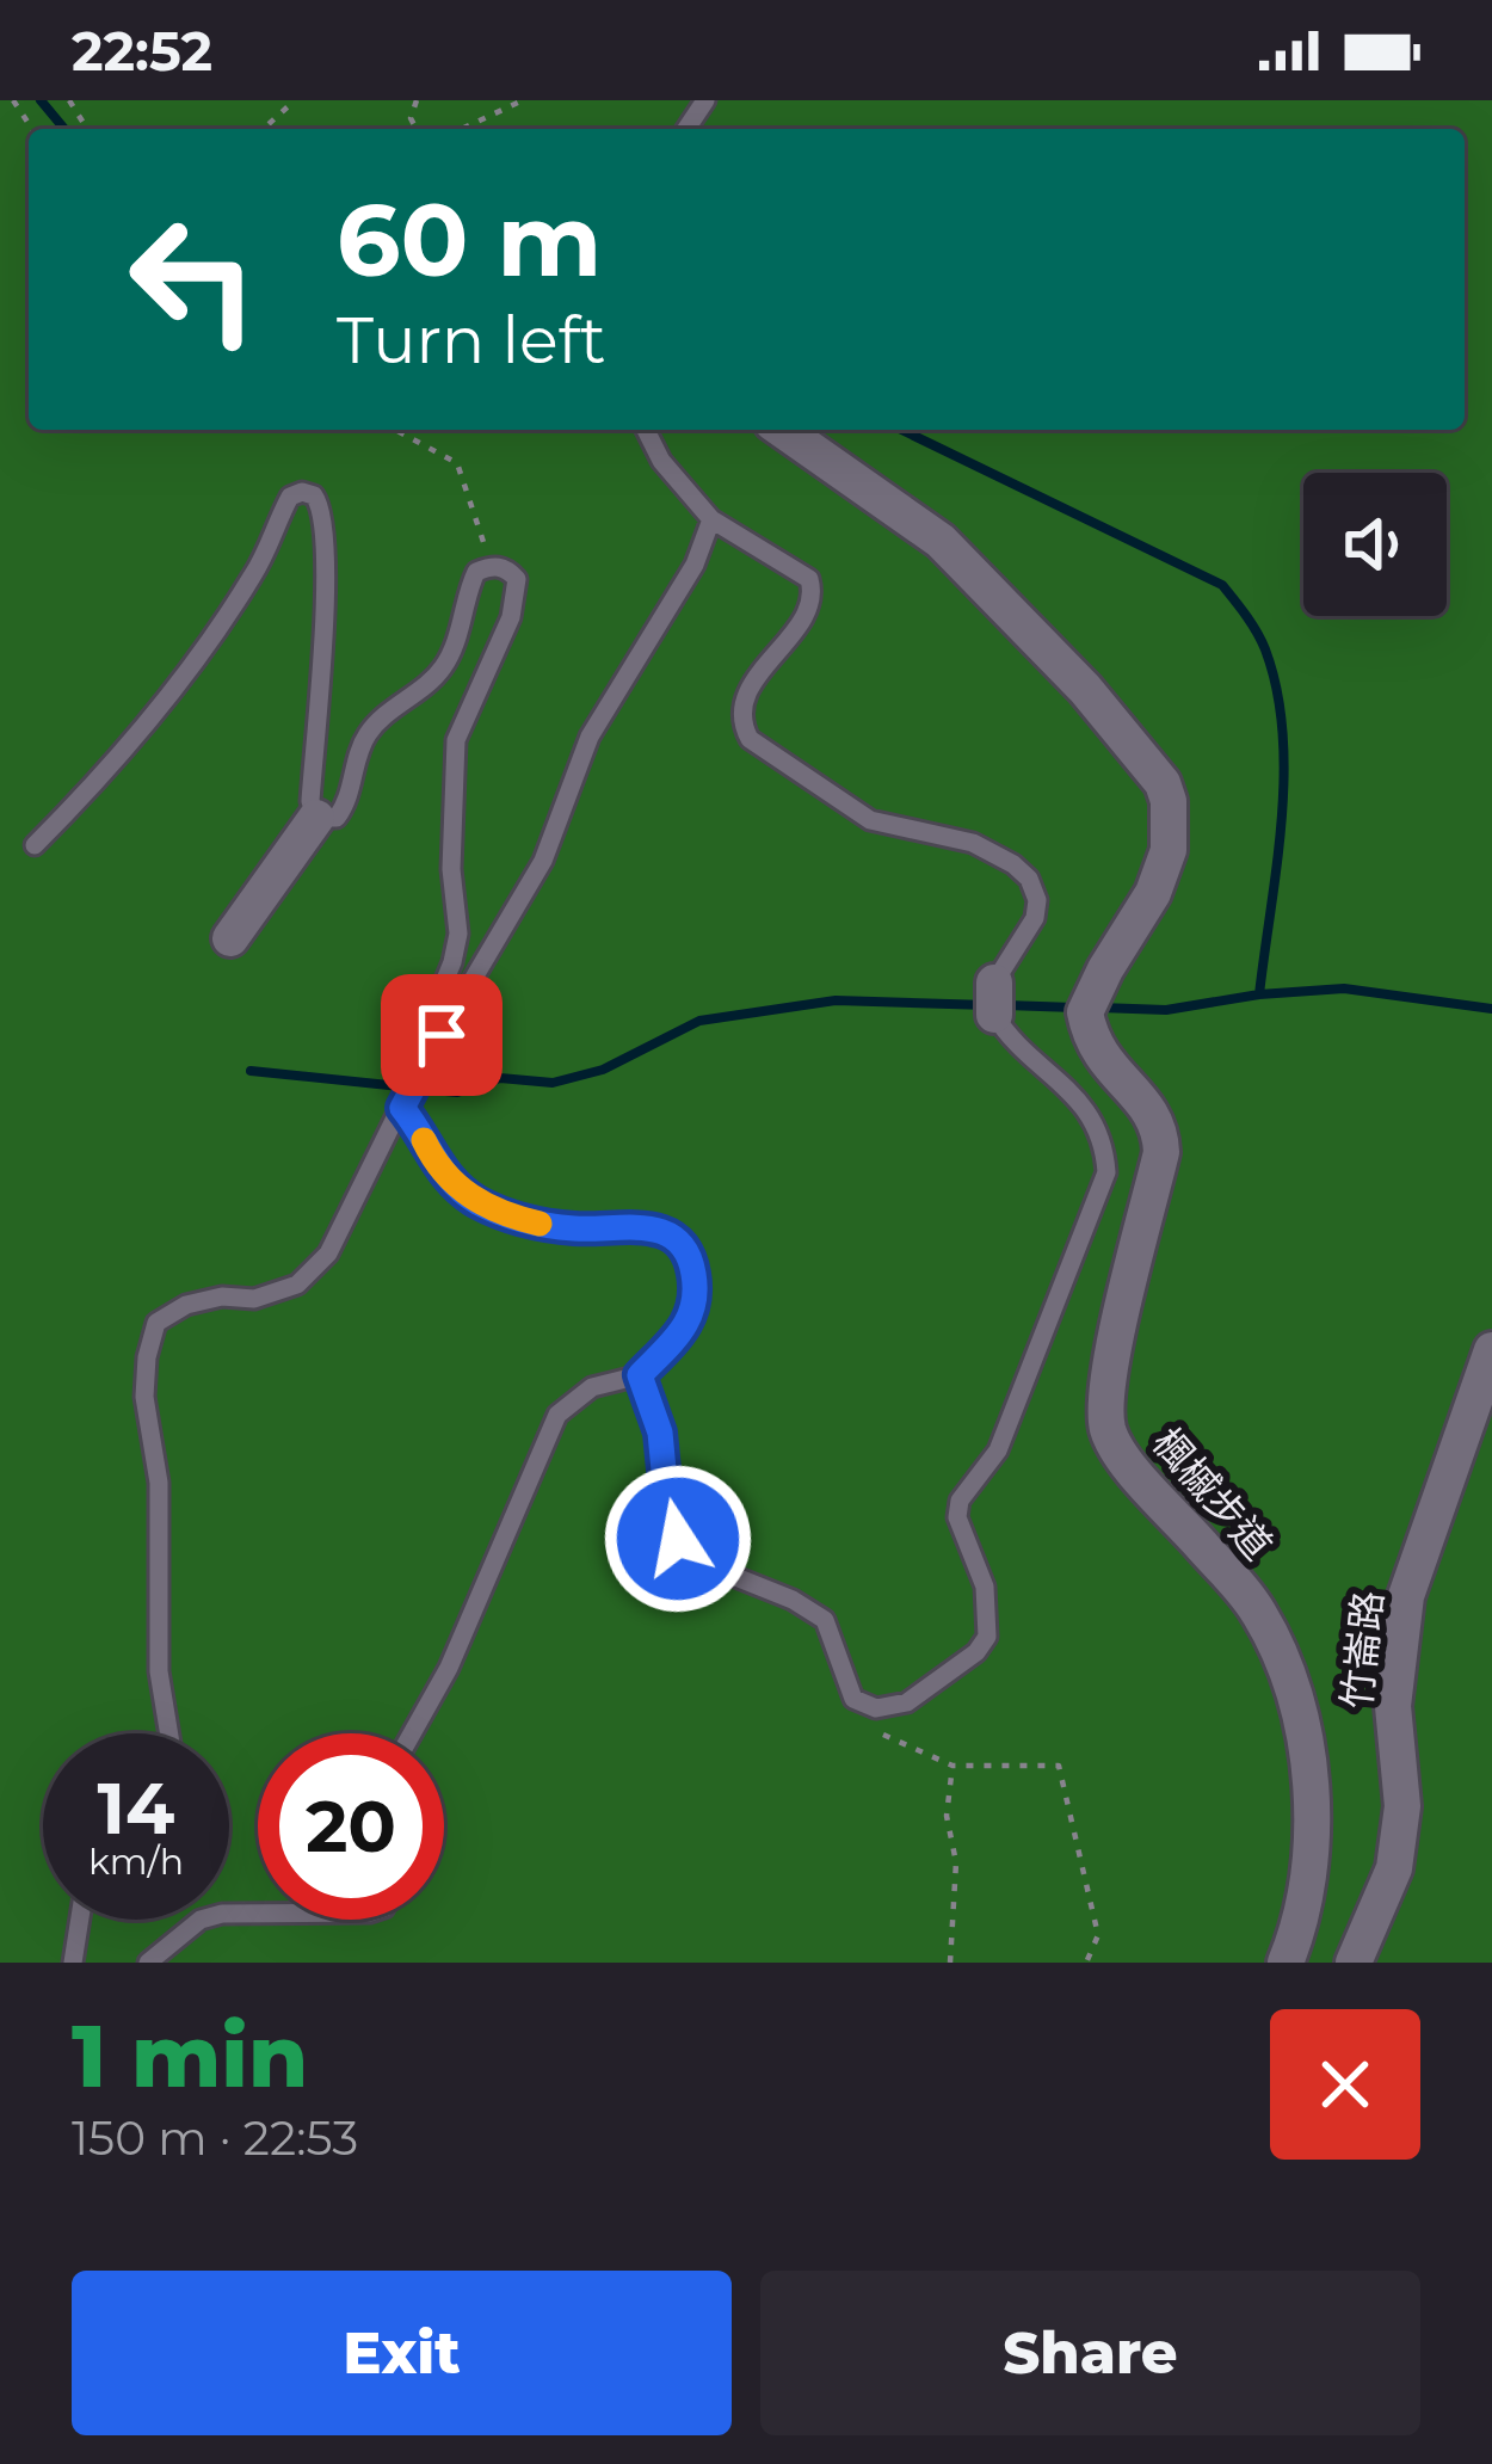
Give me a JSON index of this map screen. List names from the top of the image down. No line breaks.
{"streets":{"street":["楓槭步道","竹崙路"]},"page":{"status":"22:52","turn":["60 m","Turn left"],"speed":"14 km/h","limit":"20","heading":["1 min","150 m · 22:53"],"buttons":["Exit","Share"]}}
